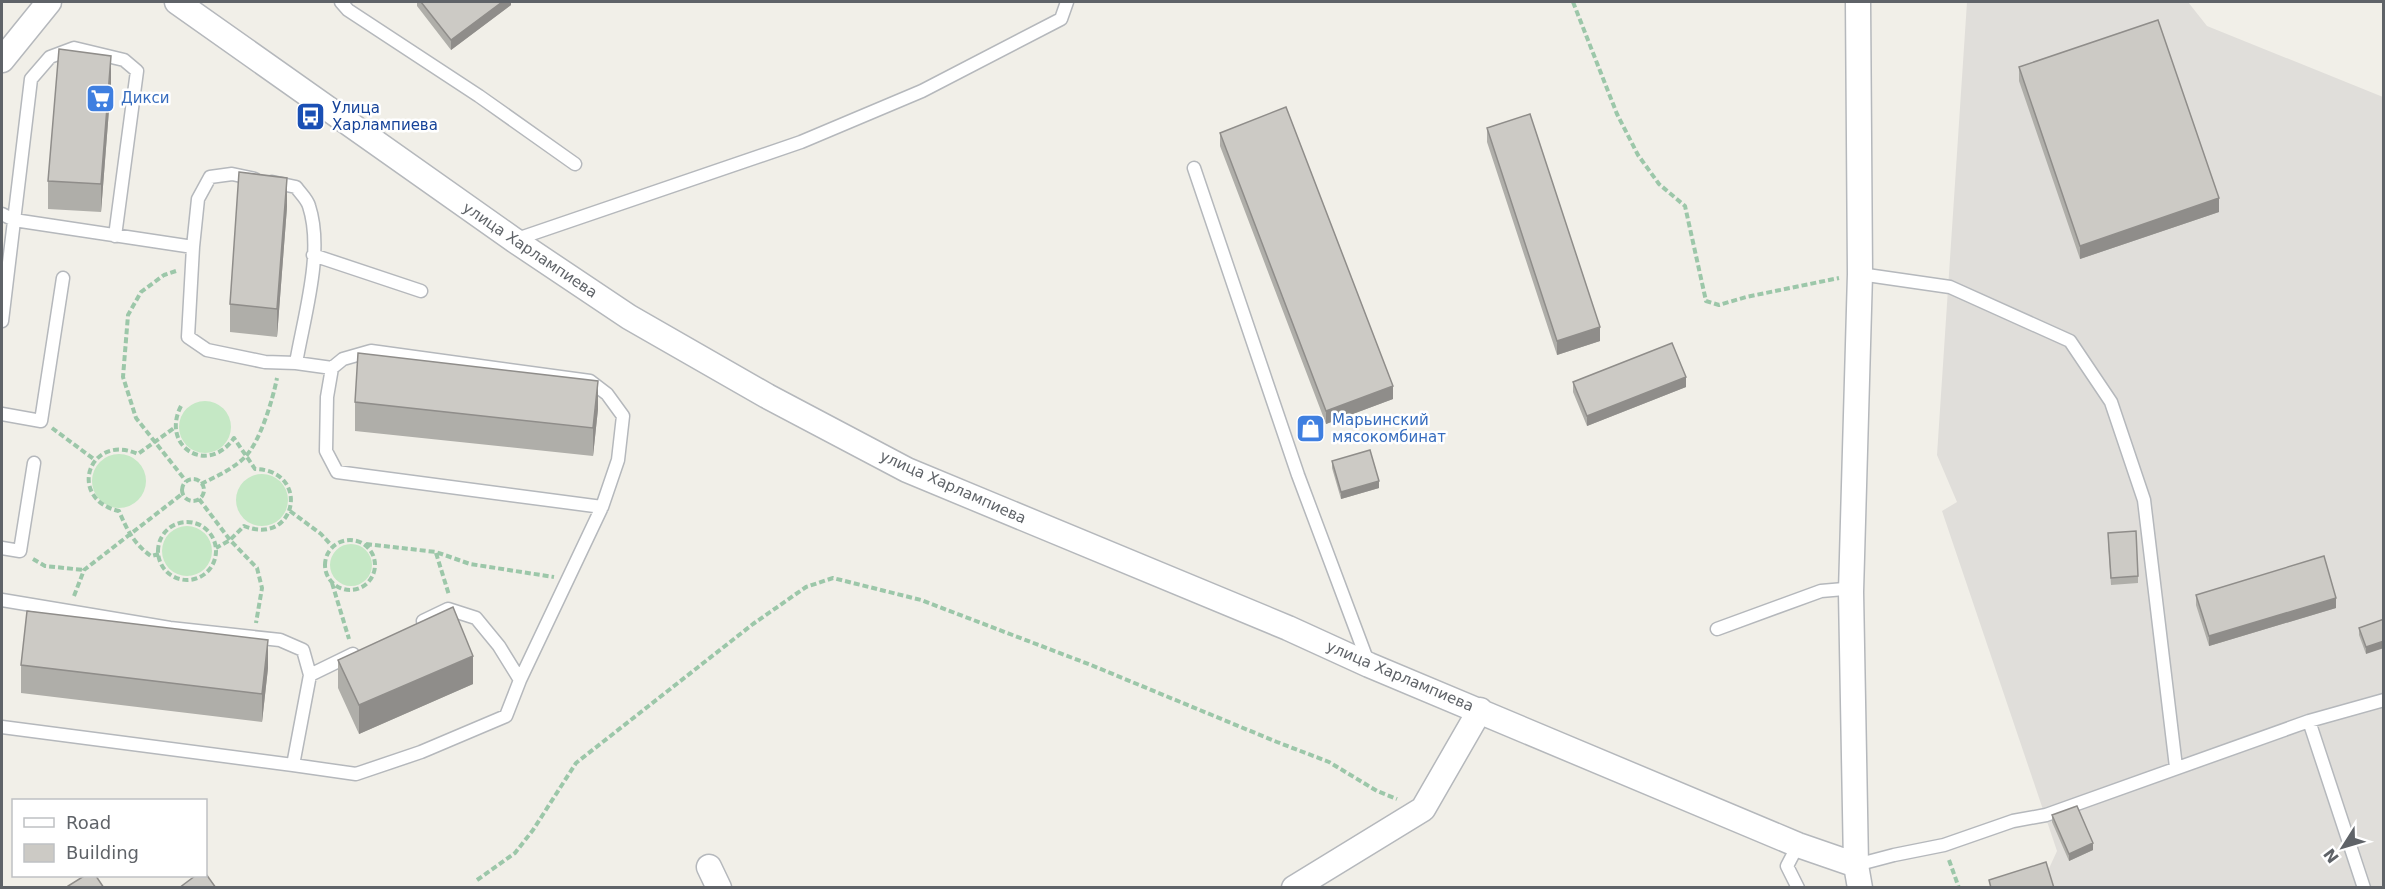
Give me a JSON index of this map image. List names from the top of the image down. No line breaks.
{"streets":{"street":["улица Харлампиева"]},"places":{"supermarket":["Дикси"],"bus stop":["Улица Харлампиева"],"shop":["Марьинский мясокомбинат"]},"legend":["Road","Building"],"north":"bottom left"}
